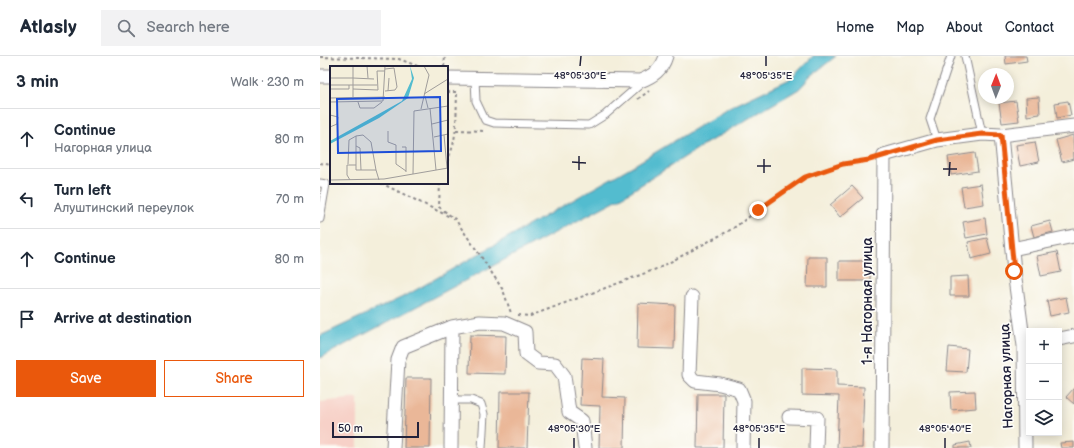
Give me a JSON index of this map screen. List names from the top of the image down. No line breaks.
{"streets":{"street":["1-я Нагорная улица","Нагорная улица"]},"scale_bar":"50 m","north":"top","page":{"header":"Atlasly","search":"Search here","nav":["Home","Map","About","Contact"],"heading":["3 min","Walk · 230 m"],"list":[["Continue","Нагорная улица","80 m"],["Turn left","Алуштинский переулок","70 m"],["Continue","80 m"],"Arrive at destination"],"map_buttons":["+","−"],"buttons":["Save","Share"],"scale":"50 m"},"coordinates":["48°05'30\"E","48°05'35\"E","48°05'40\"E"]}
